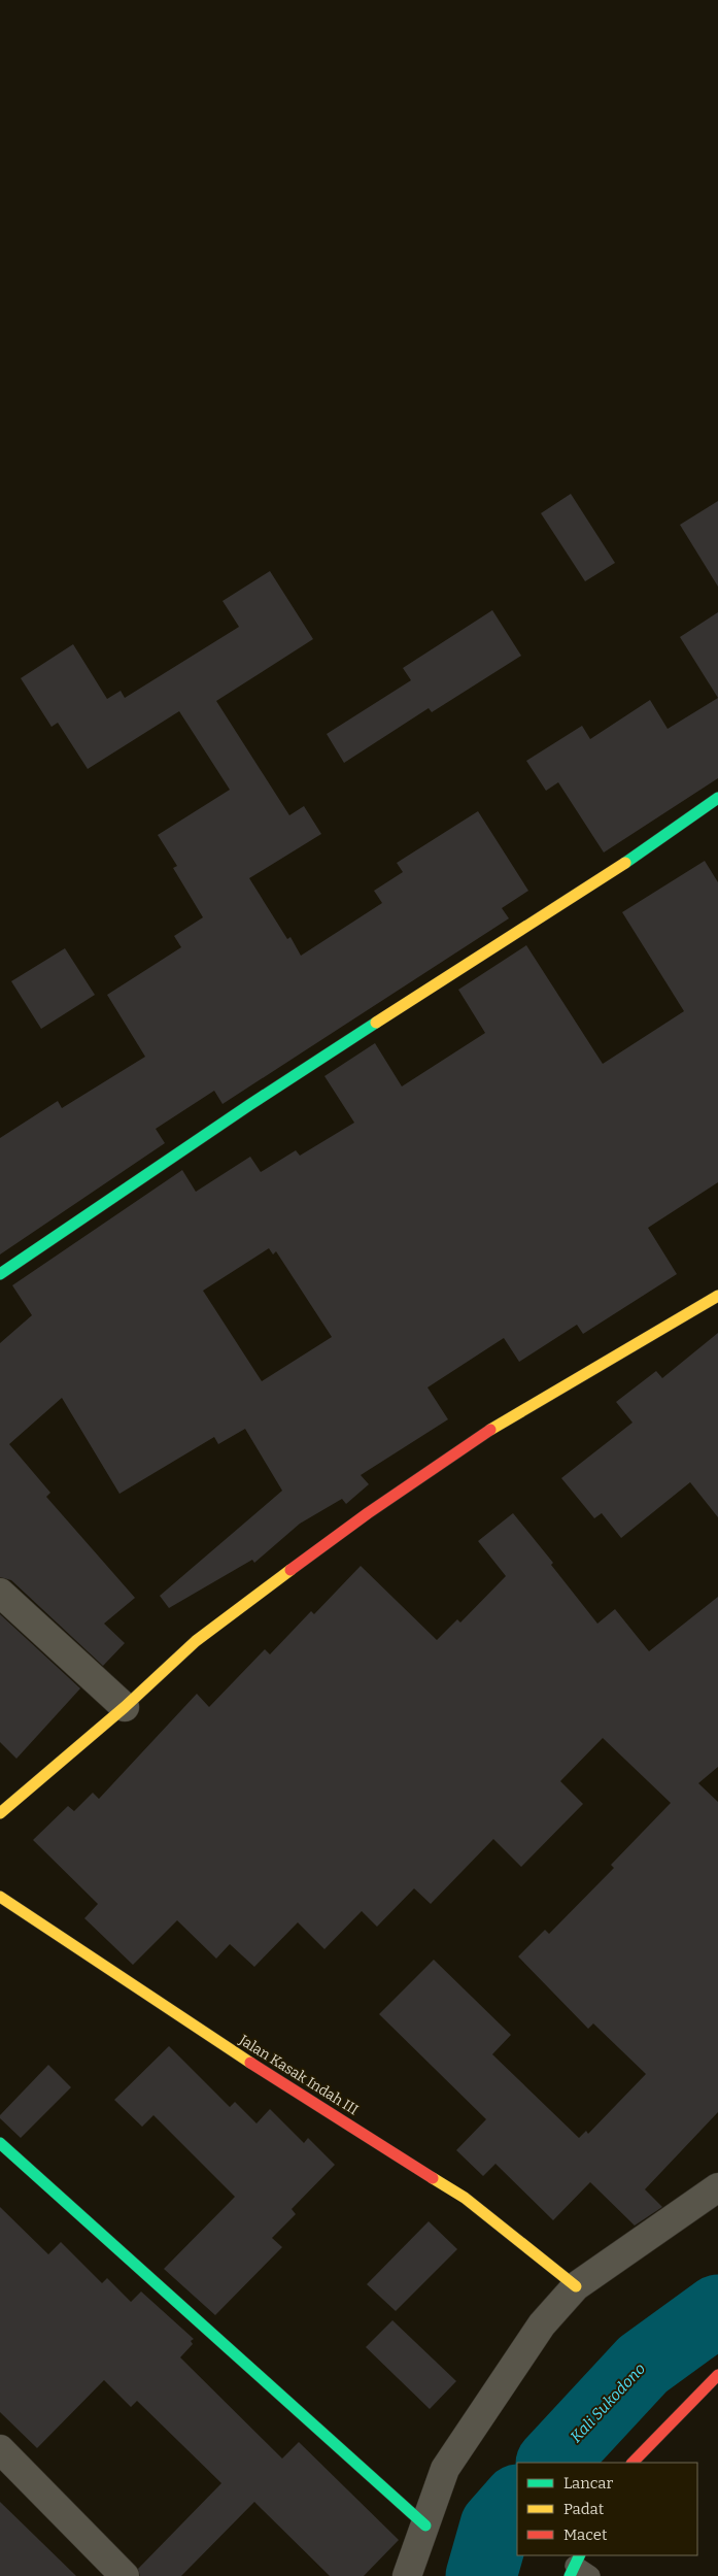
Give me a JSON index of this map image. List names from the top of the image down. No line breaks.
{"streets":{"street":["Jalan Kasak Indah III"]},"water":["Kali Sukodono"],"legend":["Lancar","Padat","Macet"]}
